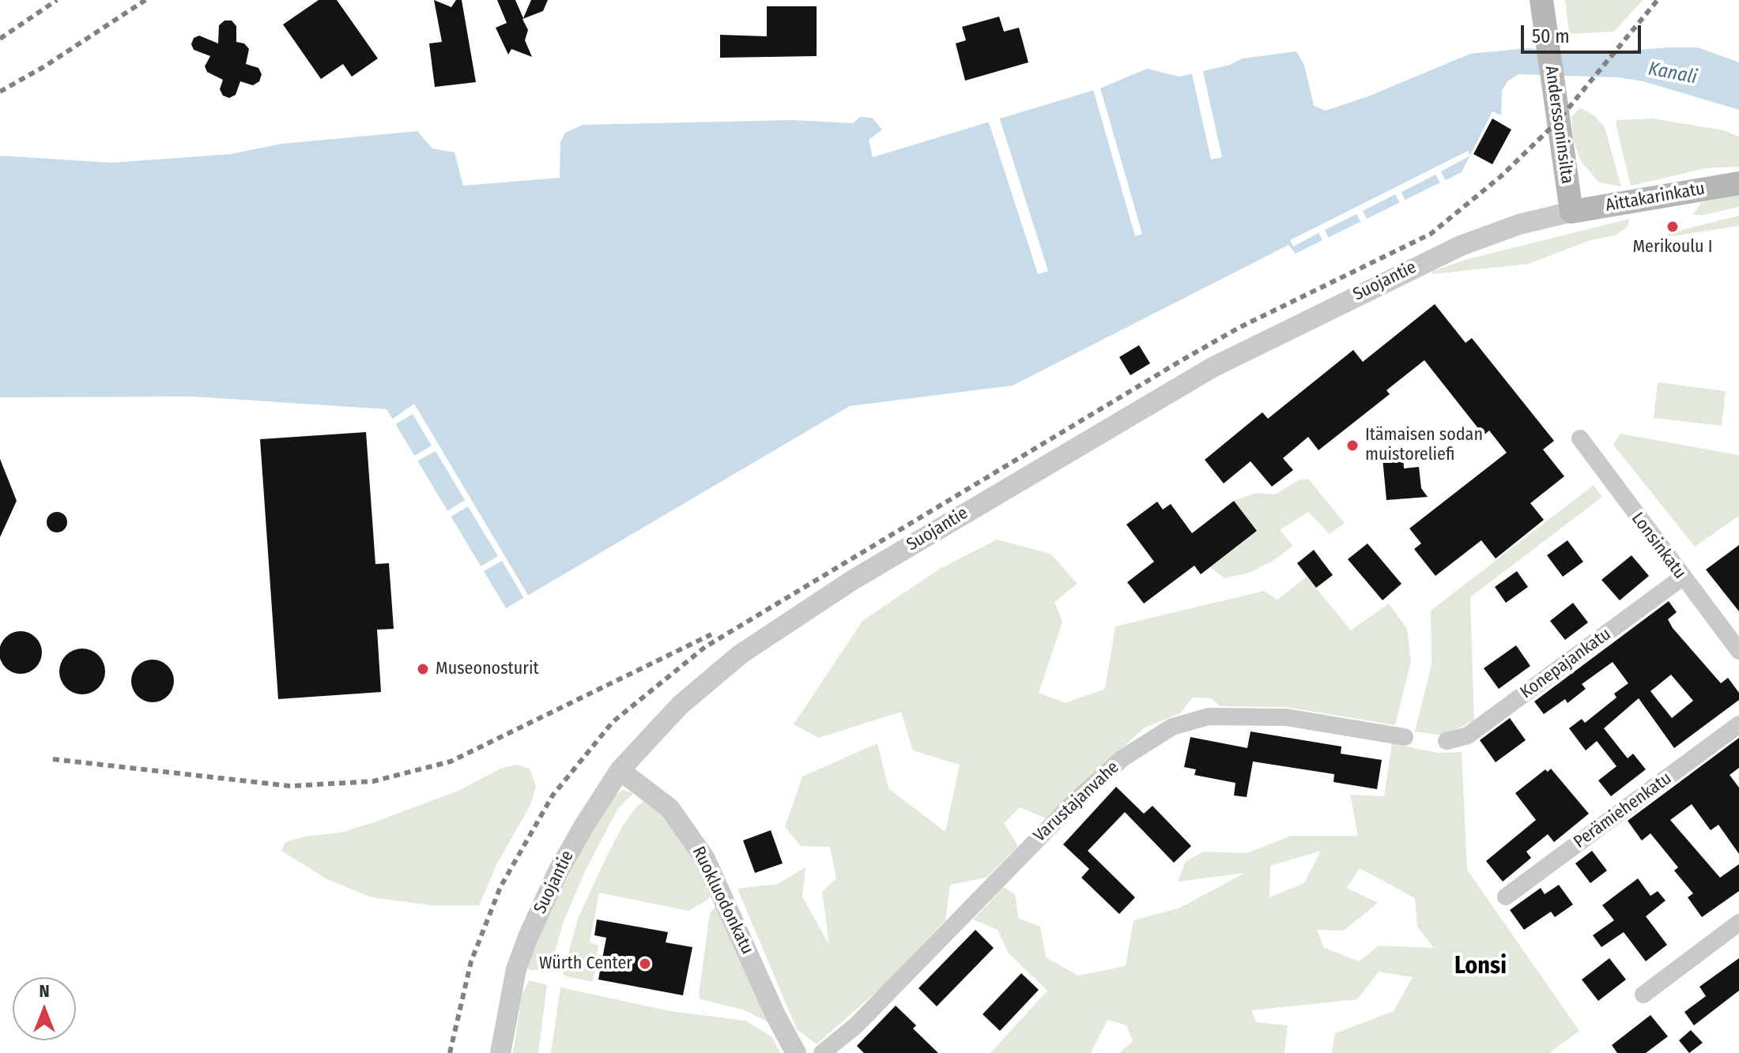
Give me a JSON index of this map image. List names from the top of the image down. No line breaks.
{"streets":{"main road":["Anderssoninsilta","Aittakarinkatu"],"street":["Suojantie","Lonsinkatu","Konepajankatu","Varustajanvahe","Perämiehenkatu","Ruokluodonkatu"]},"crossings":[["Anderssoninsilta","Aittakarinkatu"],["Anderssoninsilta","Suojantie"],["Aittakarinkatu","Suojantie"],["Suojantie","Ruokluodonkatu"],["Lonsinkatu","Konepajankatu"]],"districts":["Lonsi"],"water":["Kanali"],"places":["Merikoulu I","Itämaisen sodan muistoreliefi","Museonosturit","Würth Center"],"scale_bar":"50 m","north":"top"}
